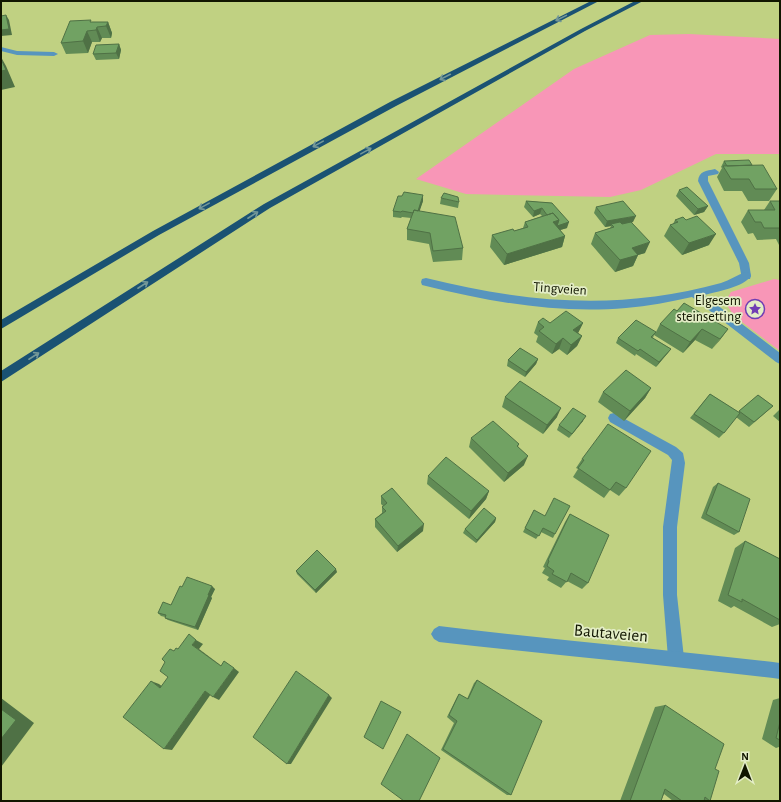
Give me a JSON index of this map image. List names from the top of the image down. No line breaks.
{"streets":{"street":["Tingveien","Bautaveien"]},"places":{"place":["Elgesem steinsetting"]},"north":"top"}
